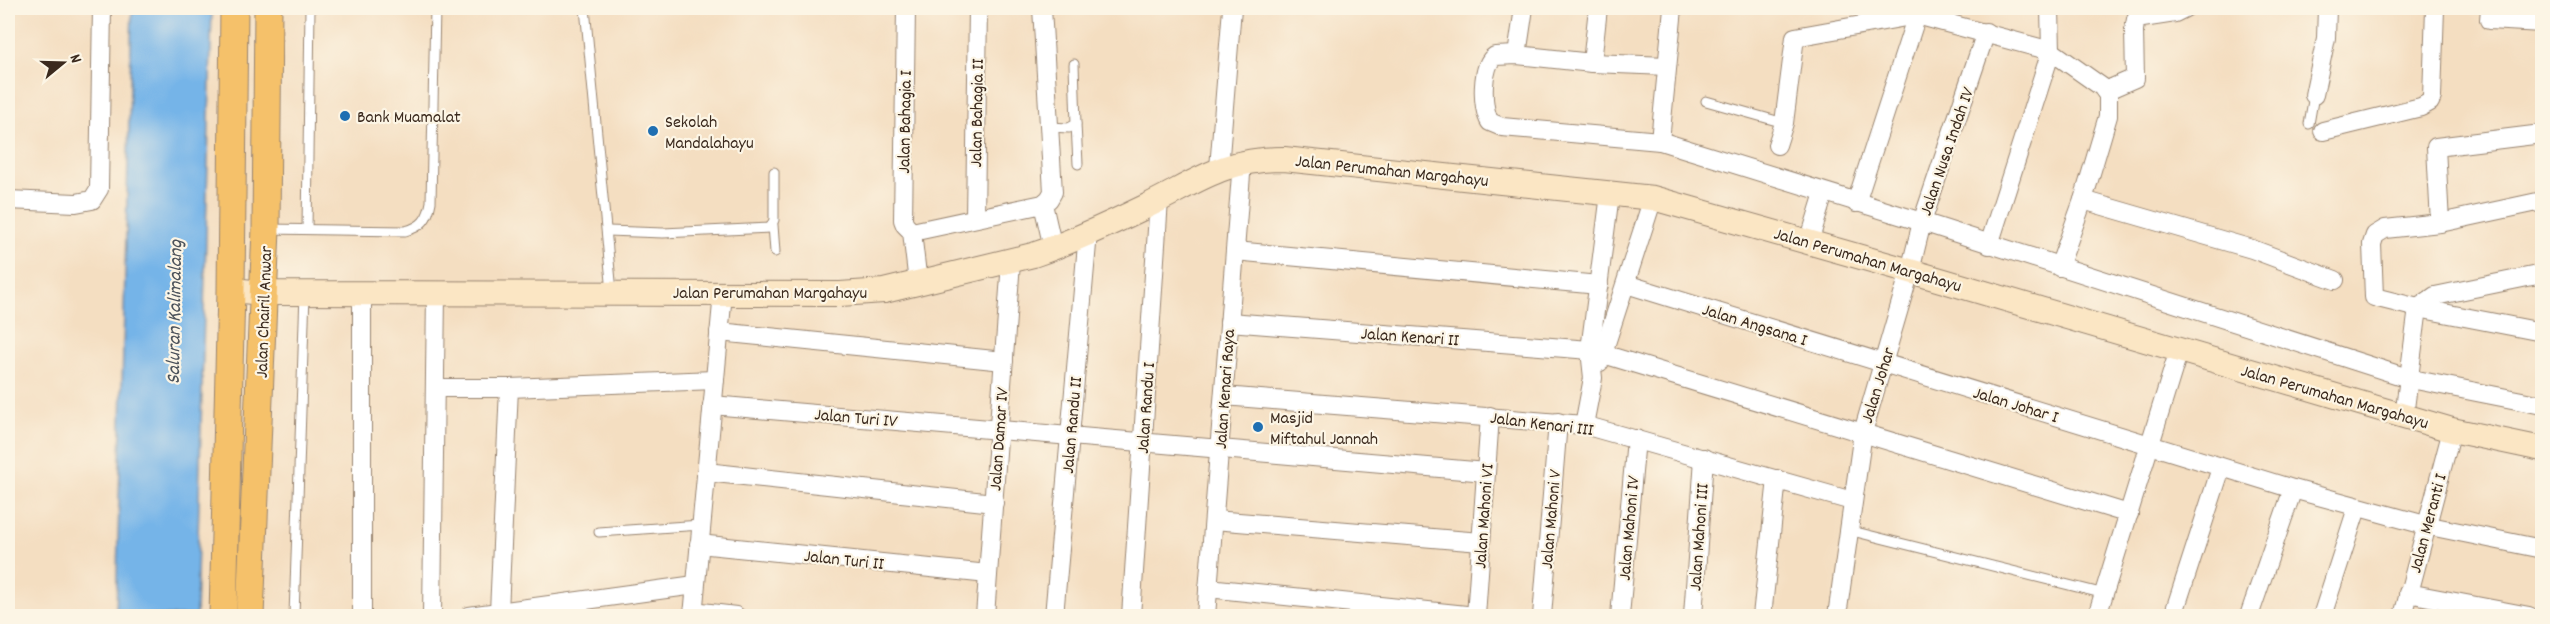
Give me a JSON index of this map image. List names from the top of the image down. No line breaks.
{"streets":{"main road":["Jalan Chairil Anwar"],"street":["Jalan Bahagia II","Jalan Bahagia I","Jalan Nusa Indah IV","Jalan Perumahan Margahayu","Jalan Angsana I","Jalan Kenari II","Jalan Johar","Jalan Kenari Raya","Jalan Johar I","Jalan Randu I","Jalan Turi IV","Jalan Kenari III","Jalan Randu II","Jalan Damar IV","Jalan Mahoni VI","Jalan Mahoni V","Jalan Meranti I","Jalan Mahoni IV","Jalan Mahoni III","Jalan Turi II"]},"crossings":[["Jalan Bahagia I","Jalan Perumahan Margahayu"],["Jalan Nusa Indah IV","Jalan Perumahan Margahayu"],["Jalan Nusa Indah IV","Jalan Johar"],["Jalan Perumahan Margahayu","Jalan Chairil Anwar"],["Jalan Perumahan Margahayu","Jalan Johar"],["Jalan Perumahan Margahayu","Jalan Kenari Raya"],["Jalan Perumahan Margahayu","Jalan Randu I"],["Jalan Perumahan Margahayu","Jalan Randu II"],["Jalan Perumahan Margahayu","Jalan Damar IV"],["Jalan Perumahan Margahayu","Jalan Meranti I"],["Jalan Angsana I","Jalan Johar"],["Jalan Angsana I","Jalan Johar I"],["Jalan Kenari II","Jalan Johar"],["Jalan Kenari II","Jalan Kenari Raya"],["Jalan Johar","Jalan Johar I"],["Jalan Johar","Jalan Kenari III"],["Jalan Kenari Raya","Jalan Turi IV"],["Jalan Kenari Raya","Jalan Kenari III"],["Jalan Johar I","Jalan Meranti I"],["Jalan Randu I","Jalan Turi IV"],["Jalan Turi IV","Jalan Randu II"],["Jalan Turi IV","Jalan Damar IV"],["Jalan Turi IV","Jalan Mahoni VI"],["Jalan Kenari III","Jalan Mahoni VI"],["Jalan Kenari III","Jalan Mahoni V"],["Jalan Kenari III","Jalan Mahoni IV"],["Jalan Kenari III","Jalan Mahoni III"],["Jalan Damar IV","Jalan Turi II"]],"water":["Saluran Kalimalang"],"places":["Bank Muamalat","Sekolah Mandalahayu","Masjid Miftahul Jannah"],"north":"right"}
